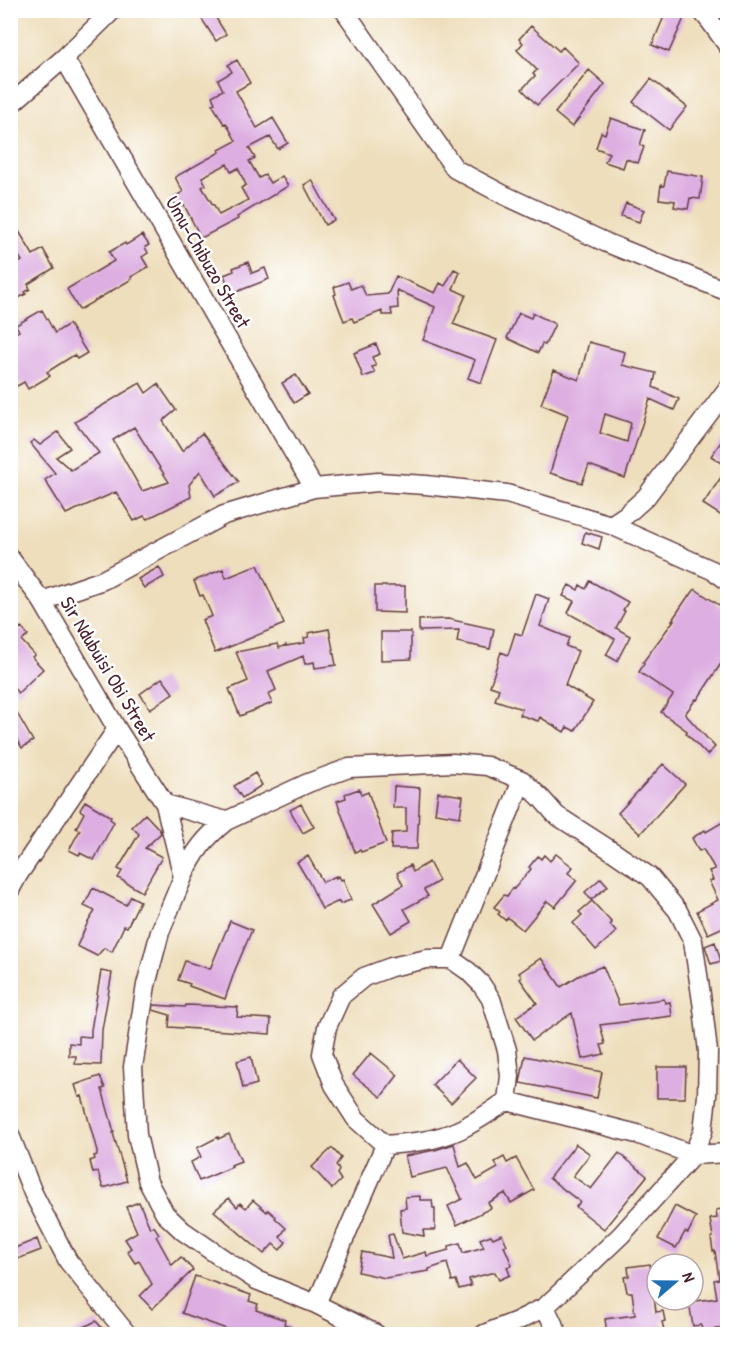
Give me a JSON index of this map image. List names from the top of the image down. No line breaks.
{"streets":{"street":["Umu-Chibuzo Street","Sir Ndubuisi Obi Street"]},"north":"right"}
